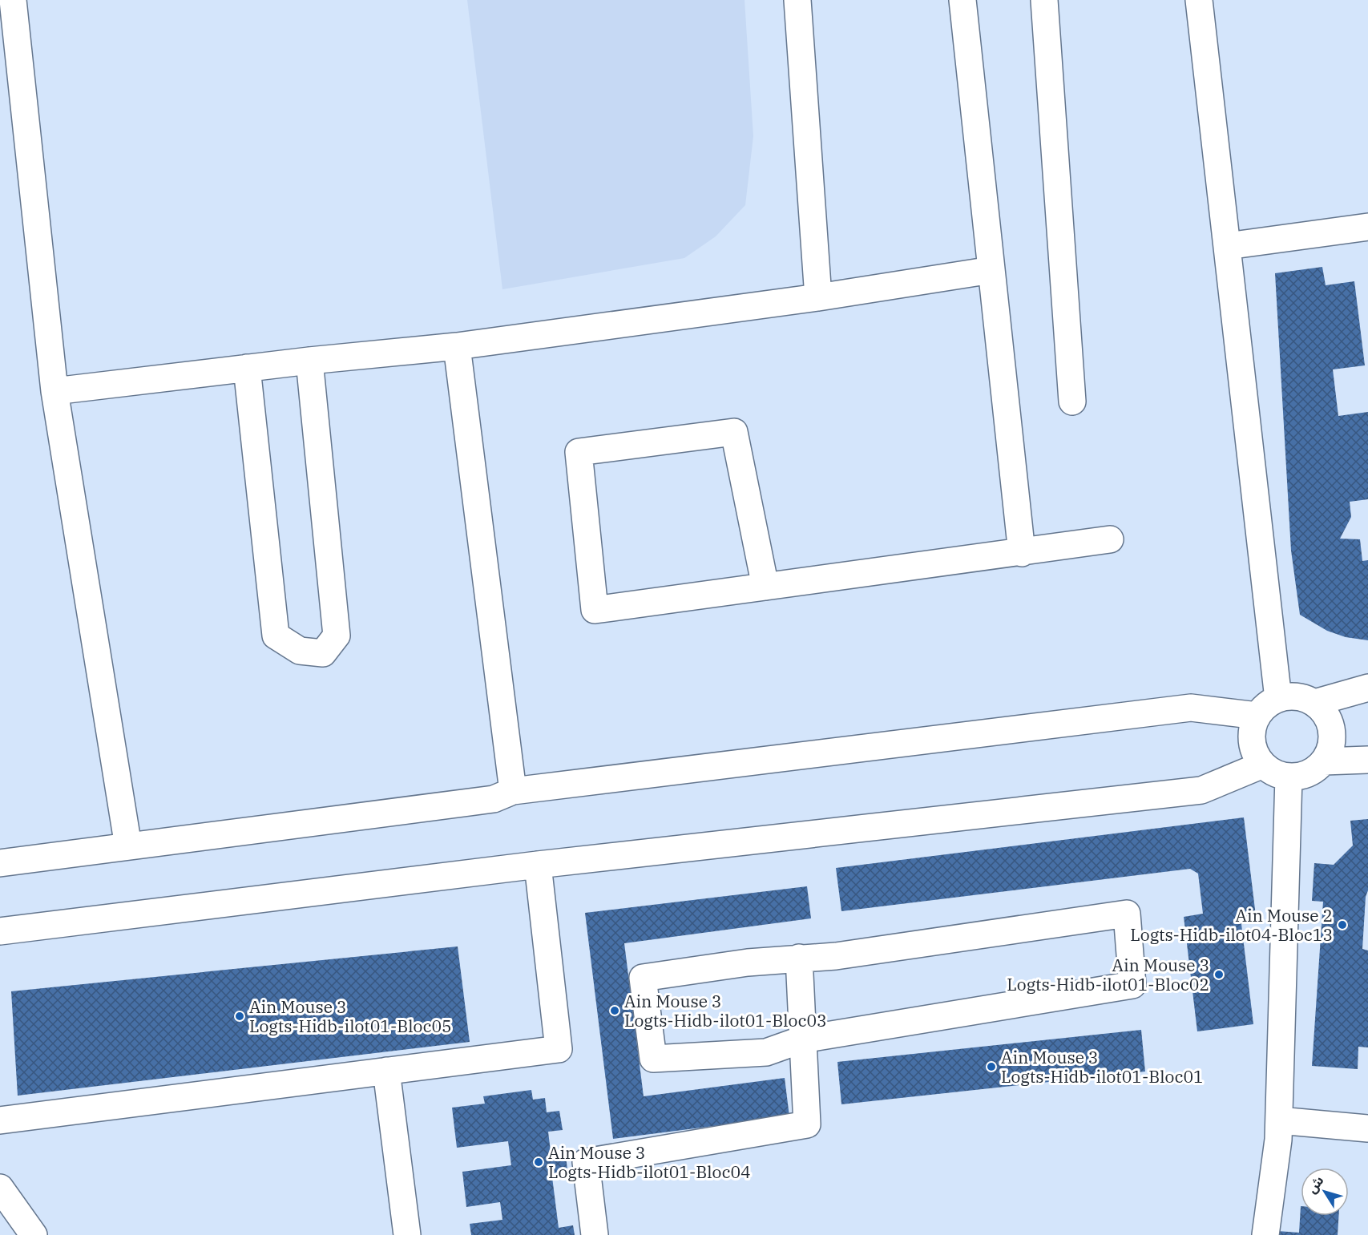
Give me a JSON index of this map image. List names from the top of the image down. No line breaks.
{"places":["Ain Mouse 2 Logts-Hidb-ilot04-Bloc13","Ain Mouse 3 Logts-Hidb-ilot01-Bloc02","Ain Mouse 3 Logts-Hidb-ilot01-Bloc03","Ain Mouse 3 Logts-Hidb-ilot01-Bloc05","Ain Mouse 3 Logts-Hidb-ilot01-Bloc01","Ain Mouse 3 Logts-Hidb-ilot01-Bloc04"],"north":"top left"}
